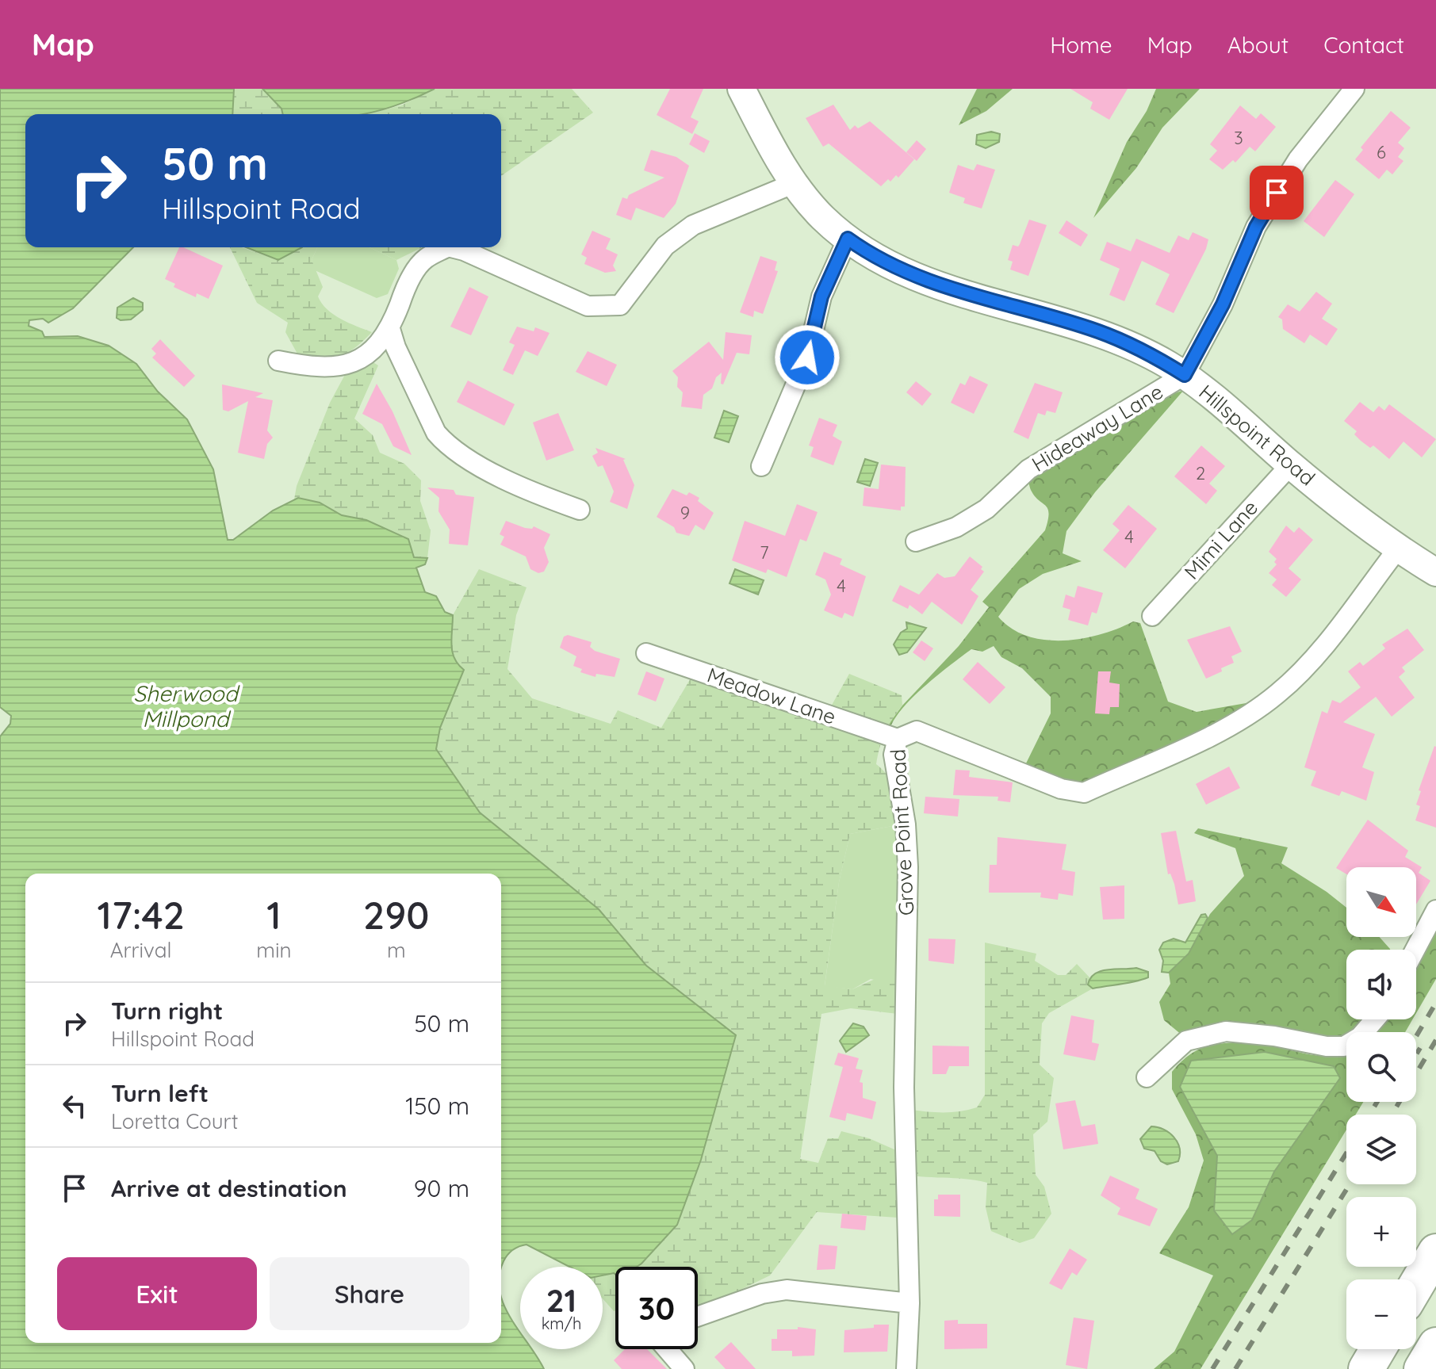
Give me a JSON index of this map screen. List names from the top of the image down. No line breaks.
{"streets":{"street":["Hideaway Lane","Hillspoint Road","Mimi Lane","Meadow Lane","Grove Point Road"]},"crossings":[["Hideaway Lane","Hillspoint Road"],["Hillspoint Road","Mimi Lane"],["Hillspoint Road","Grove Point Road"],["Meadow Lane","Grove Point Road"]],"water":["Sherwood Millpond"],"house_numbers":["3","6","2","9","4","7","4"],"north":"bottom right","page":{"header":"Map","nav":["Home","Map","About","Contact"],"turn":["50 m","Hillspoint Road"],"map_buttons":["+","−"],"eta":["17:42","Arrival","1","min","290","m"],"list":[{"name":"Turn right","note":"Hillspoint Road","value":"50 m"},{"name":"Turn left","note":"Loretta Court","value":"150 m"},{"name":"Arrive at destination","value":"90 m"}],"buttons":["Exit","Share"],"speed":"21 km/h","limit":"30"}}
